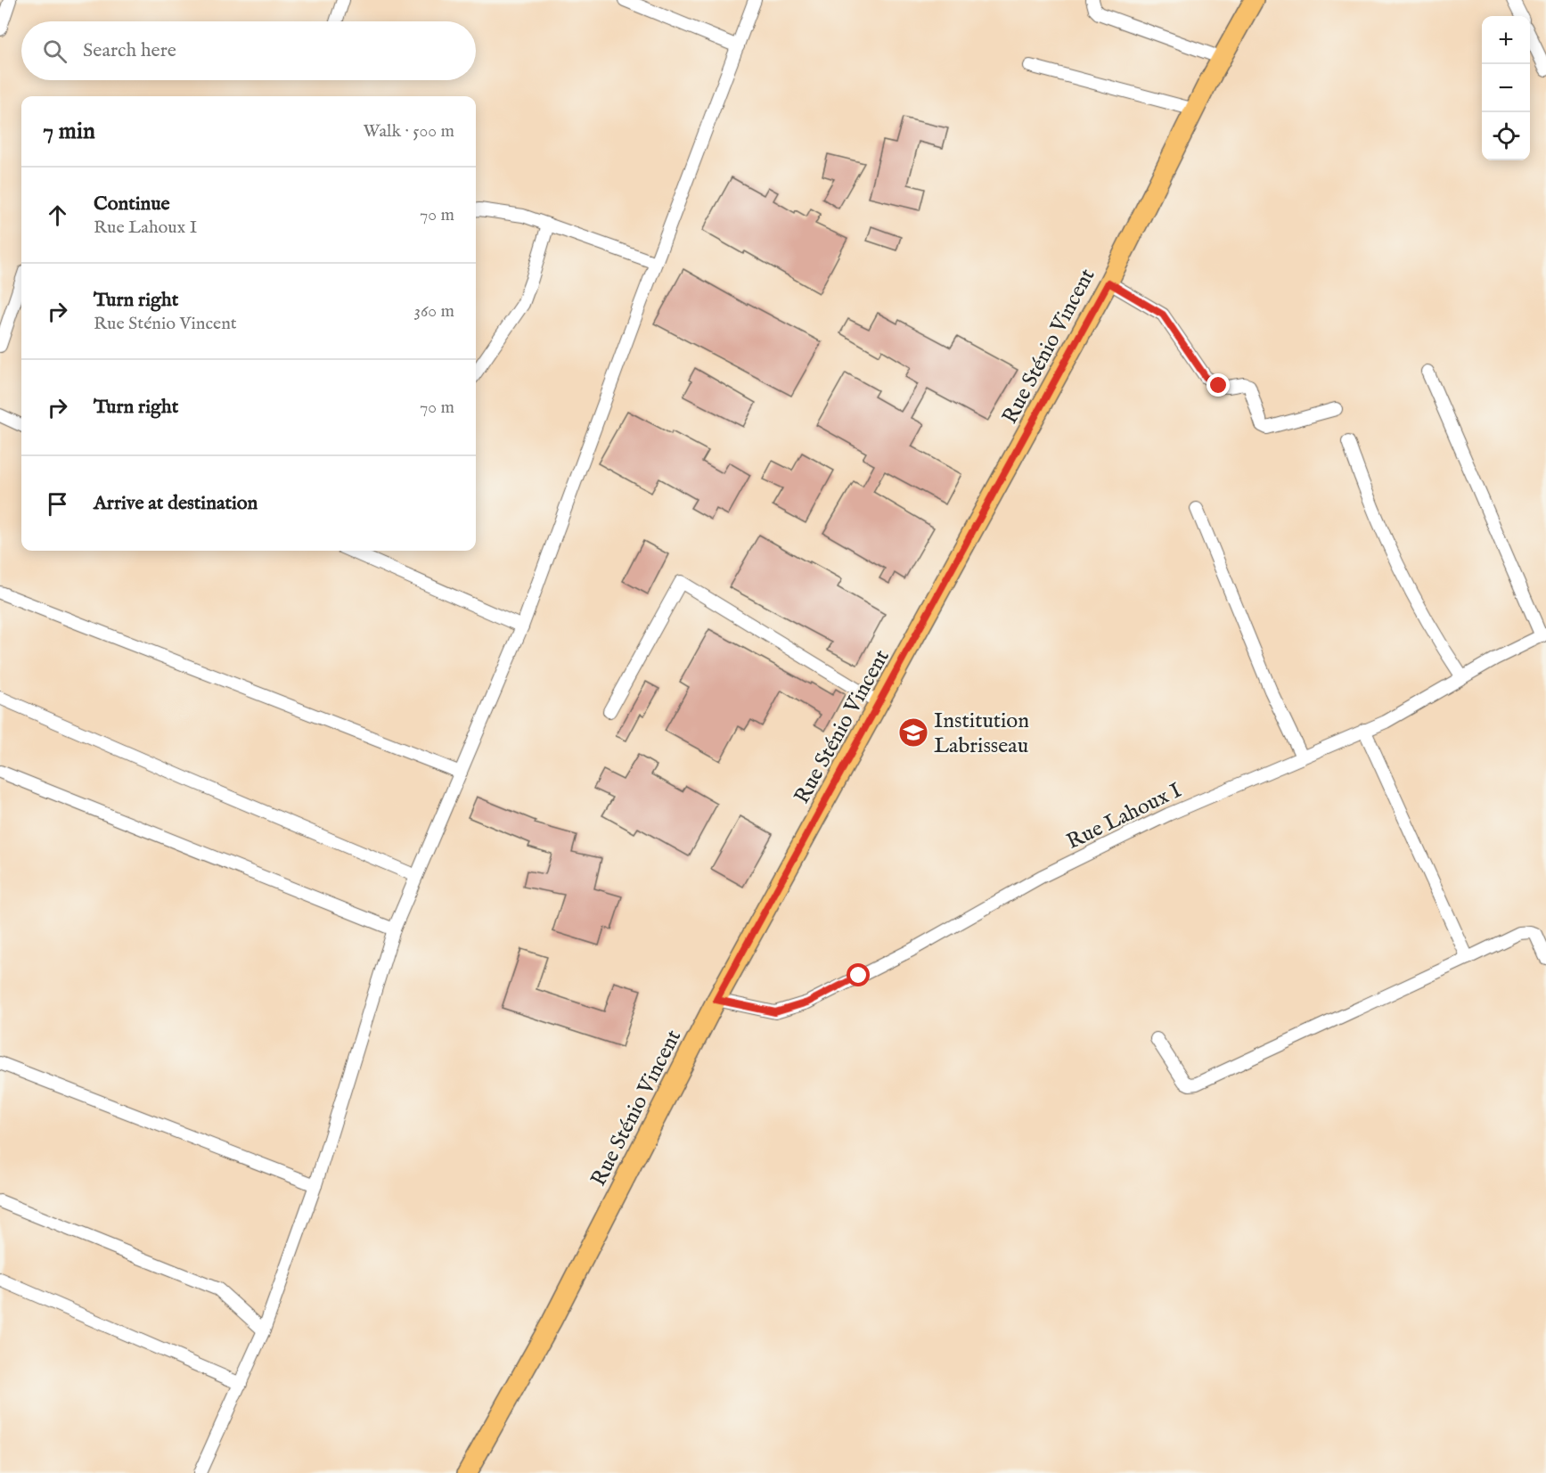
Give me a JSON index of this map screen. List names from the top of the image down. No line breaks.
{"streets":{"main road":["Rue Sténio Vincent"],"street":["Rue Lahoux I"]},"crossings":[["Rue Sténio Vincent","Rue Lahoux I"]],"places":{"school or university":["Institution Labrisseau"]},"page":{"map_buttons":["+","−"],"search":"Search here","heading":["7 min","Walk · 500 m"],"list":[["Continue","Rue Lahoux I","70 m"],["Turn right","Rue Sténio Vincent","360 m"],["Turn right","70 m"],"Arrive at destination"]}}
